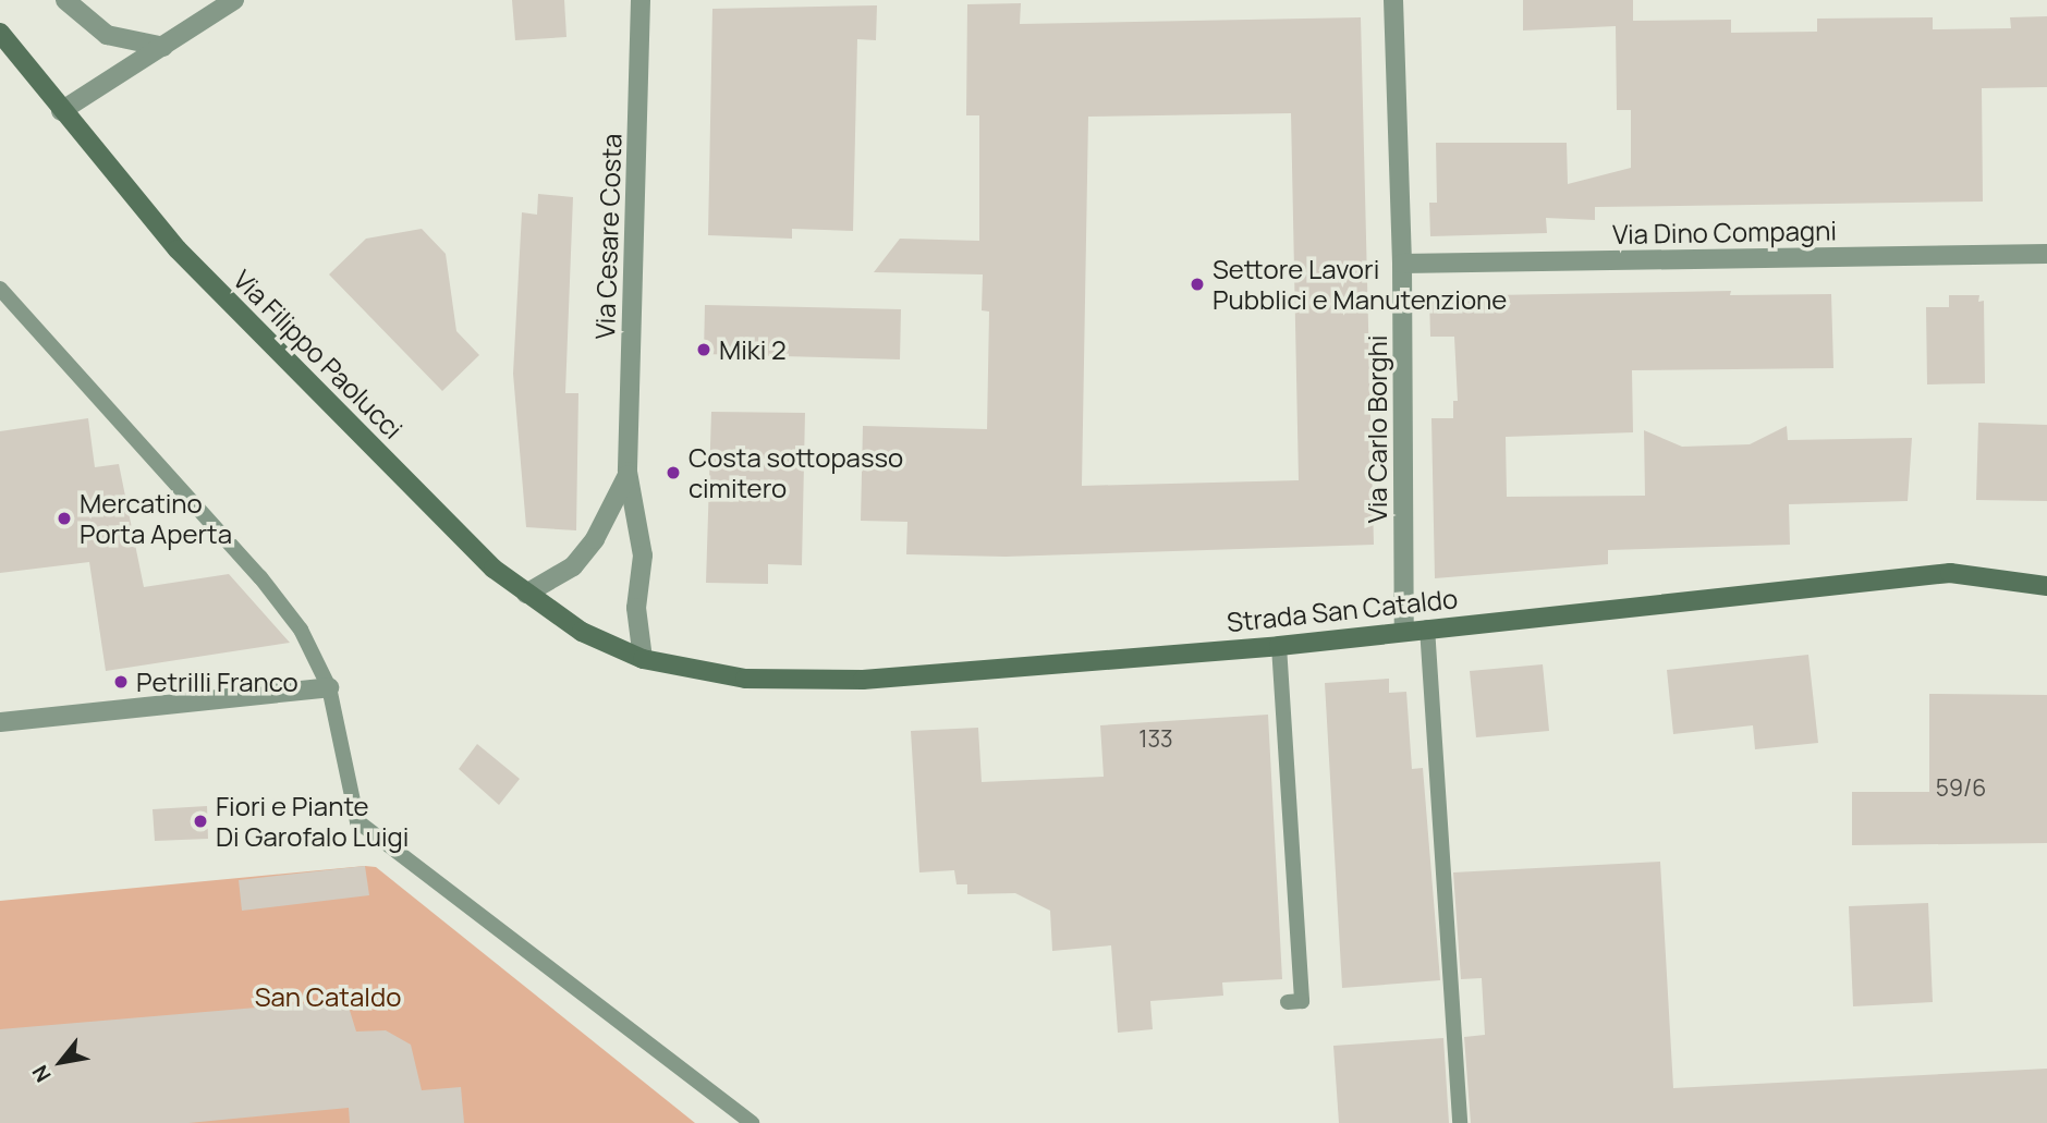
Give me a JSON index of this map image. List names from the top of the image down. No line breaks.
{"streets":{"street":["Via Dino Compagni","Via Cesare Costa","Via Filippo Paolucci","Via Carlo Borghi","Strada San Cataldo"]},"crossings":[["Via Dino Compagni","Via Carlo Borghi"],["Via Cesare Costa","Via Filippo Paolucci"],["Via Cesare Costa","Strada San Cataldo"],["Via Filippo Paolucci","Strada San Cataldo"],["Via Carlo Borghi","Strada San Cataldo"]],"parks":["San Cataldo"],"places":["Settore Lavori Pubblici e Manutenzione","Miki 2","Costa sottopasso cimitero","Mercatino Porta Aperta","Petrilli Franco","Fiori e Piante Di Garofalo Luigi"],"house_numbers":["133","59/6"],"north":"bottom left"}
